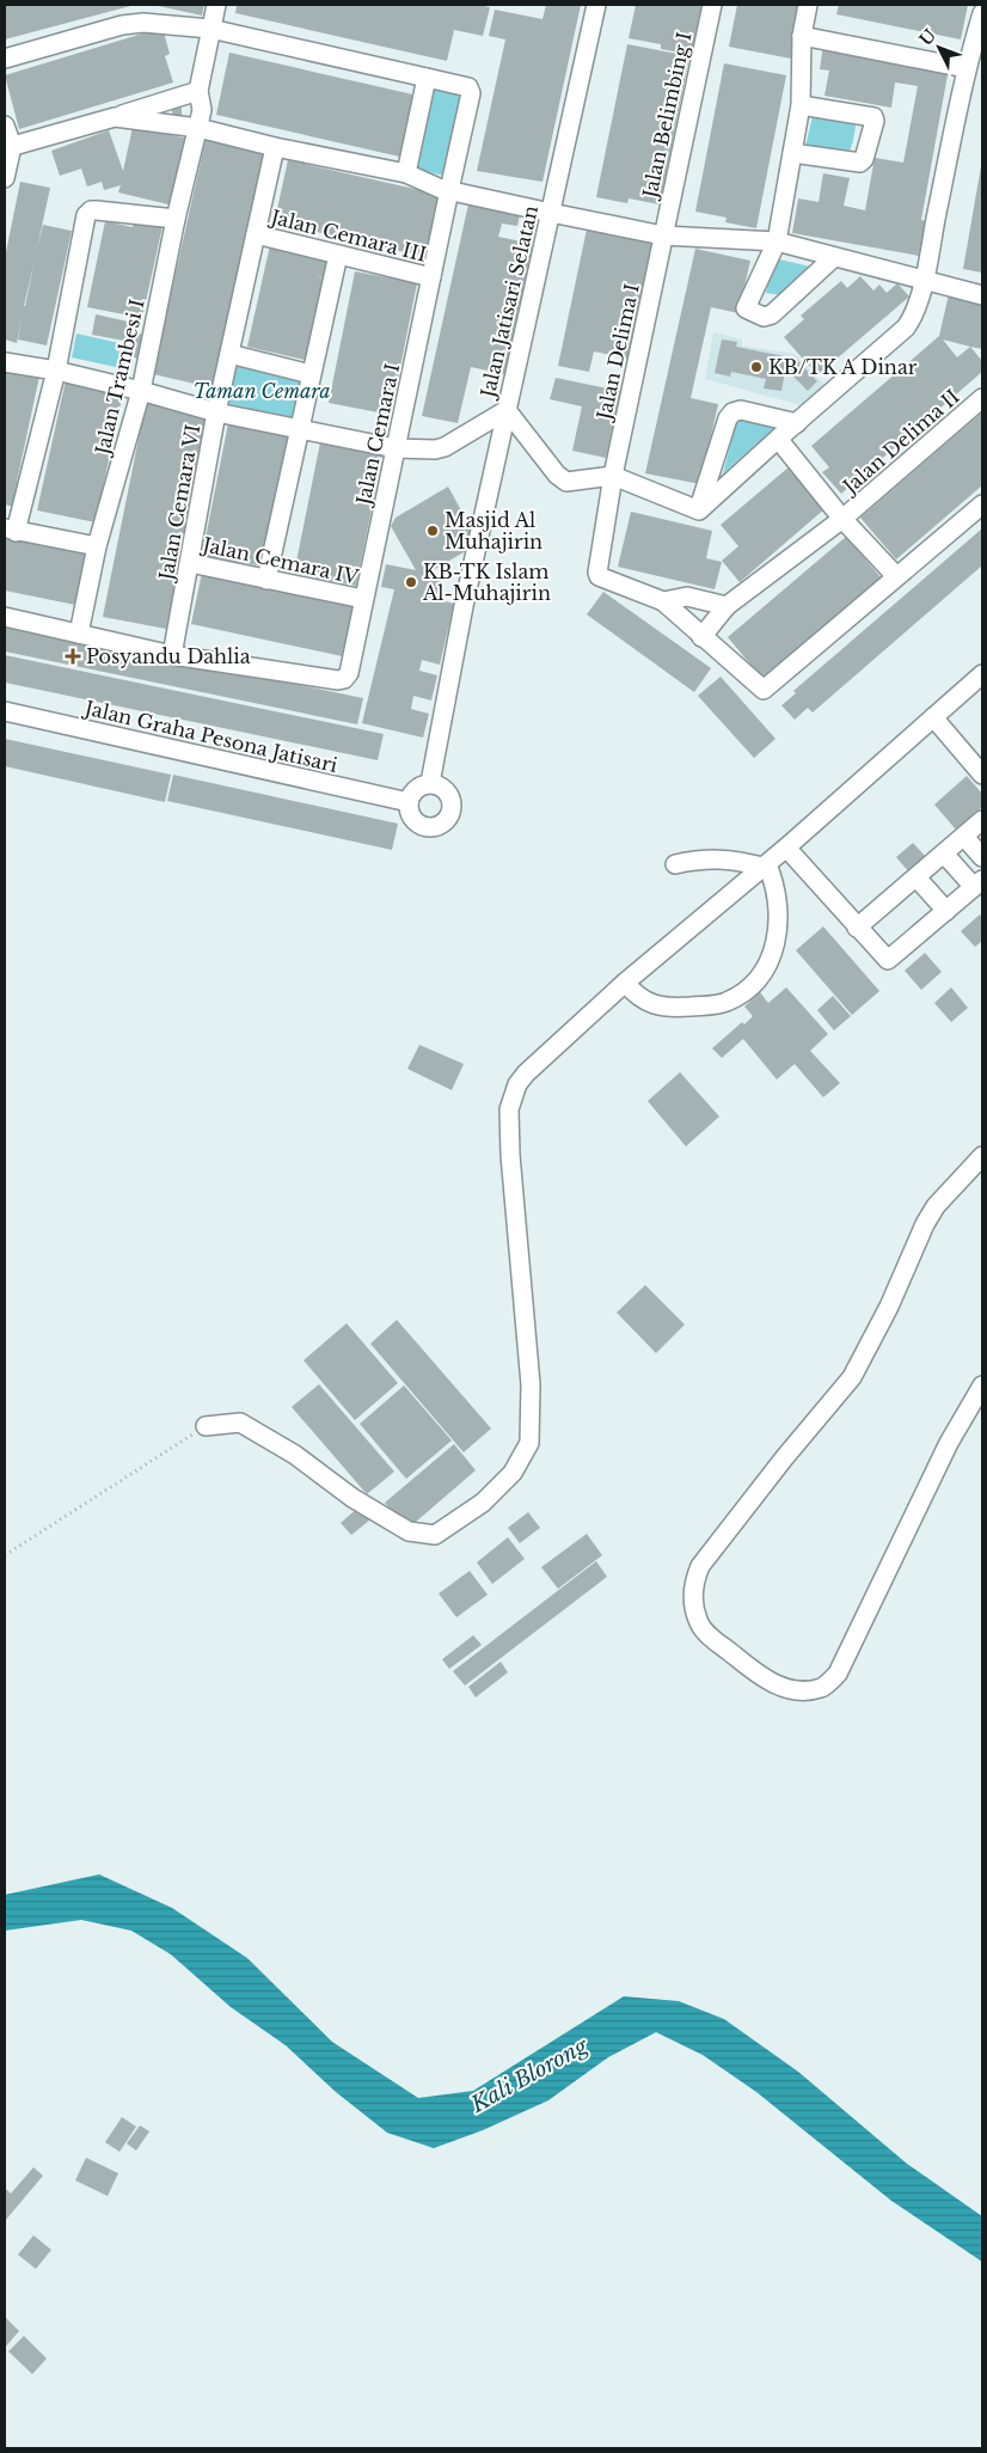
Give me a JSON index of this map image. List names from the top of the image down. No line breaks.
{"streets":{"street":["Jalan Belimbing I","Jalan Cemara III","Jalan Jatisari Selatan","Jalan Delima I","Jalan Trambesi I","Jalan Cemara I","Jalan Delima II","Jalan Cemara VI","Jalan Cemara IV","Jalan Graha Pesona Jatisari"]},"crossings":[["Jalan Belimbing I","Jalan Delima I"],["Jalan Cemara III","Jalan Cemara I"],["Jalan Cemara III","Jalan Cemara VI"],["Jalan Jatisari Selatan","Jalan Graha Pesona Jatisari"],["Jalan Cemara I","Jalan Cemara VI"],["Jalan Cemara I","Jalan Cemara IV"],["Jalan Cemara VI","Jalan Cemara IV"]],"water":["Kali Blorong"],"parks":["Taman Cemara"],"places":{"other":["KB/TK A Dinar","Masjid Al Muhajirin","KB-TK Islam Al-Muhajirin"],"health":["Posyandu Dahlia"]},"north":"top left"}
